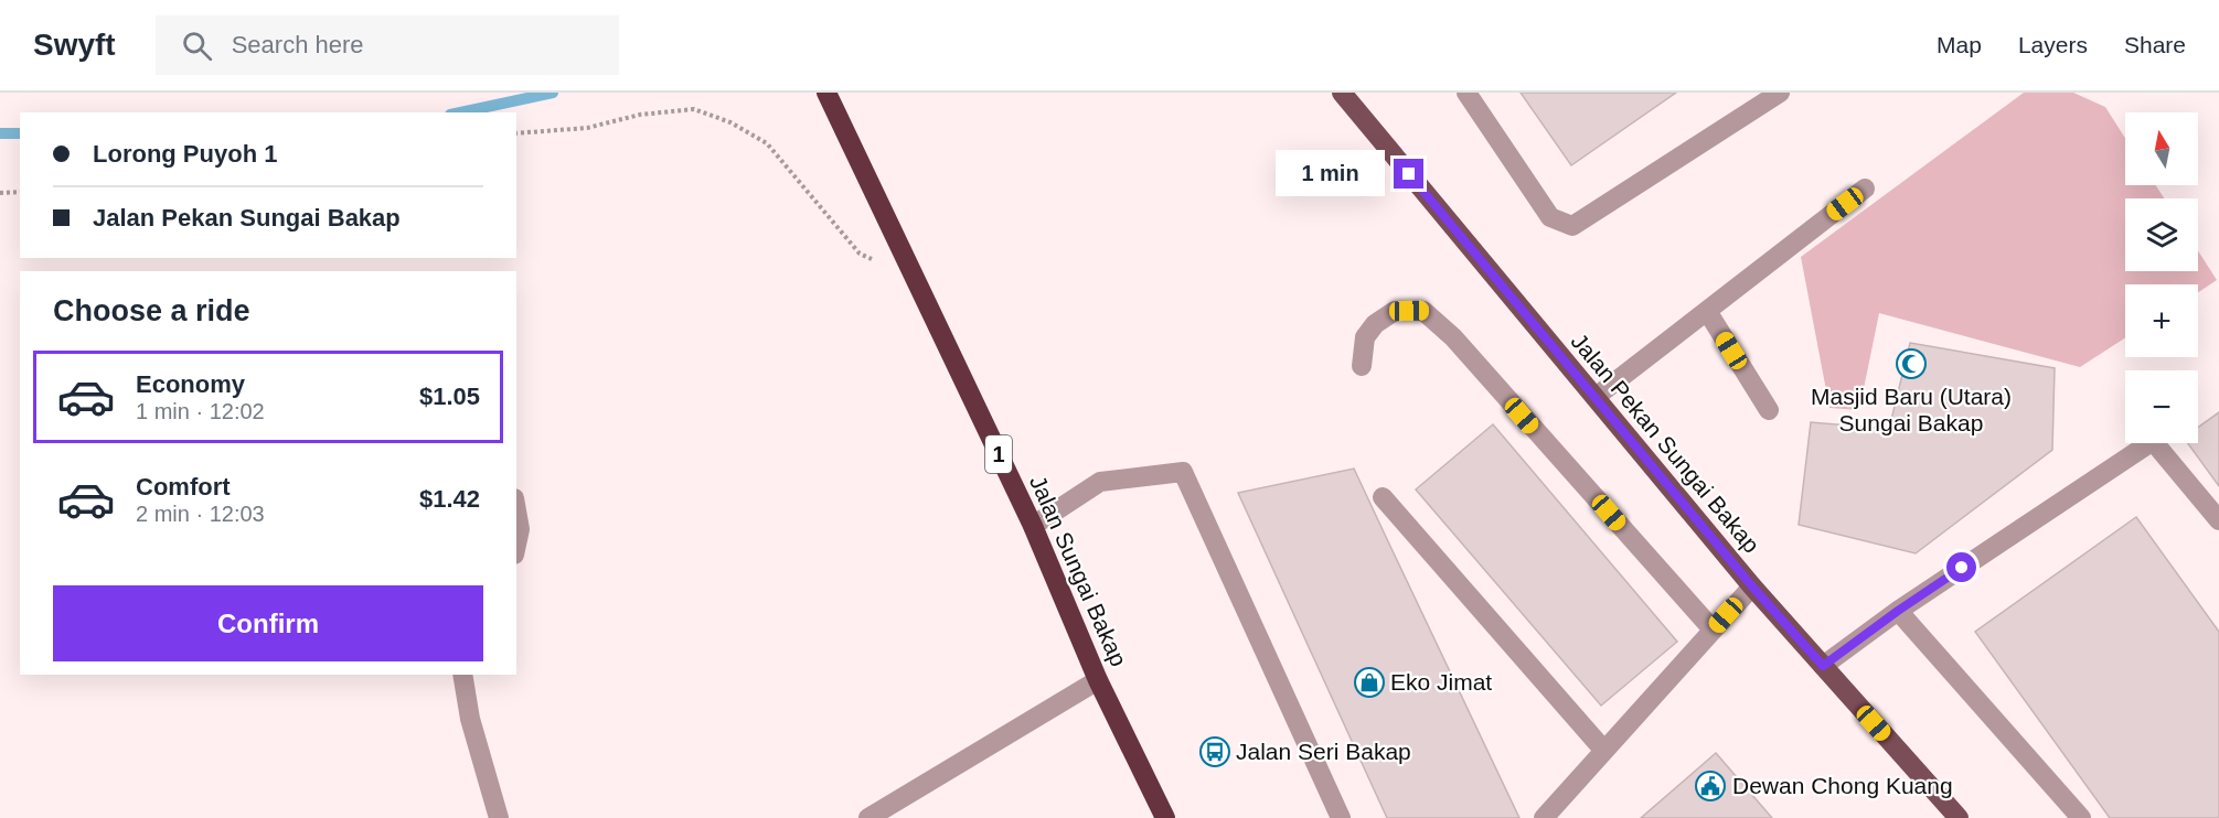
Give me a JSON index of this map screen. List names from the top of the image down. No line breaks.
{"streets":{"highway":["1","Jalan Sungai Bakap"],"main road":["Jalan Pekan Sungai Bakap"]},"places":{"mosque":["Masjid Baru (Utara) Sungai Bakap"],"shop":["Eko Jimat"],"bus stop":["Jalan Seri Bakap"],"public building":["Dewan Chong Kuang"]},"north":"top","page":{"header":"Swyft","search":"Search here","nav":["Map","Layers","Share"],"map_buttons":["+","−"],"banner":["Lorong Puyoh 1","Jalan Pekan Sungai Bakap"],"bubble":"1 min","heading":"Choose a ride","list":[{"name":"Economy","note":"1 min · 12:02","value":"$1.05"},{"name":"Comfort","note":"2 min · 12:03","value":"$1.42"}],"buttons":"Confirm"}}
